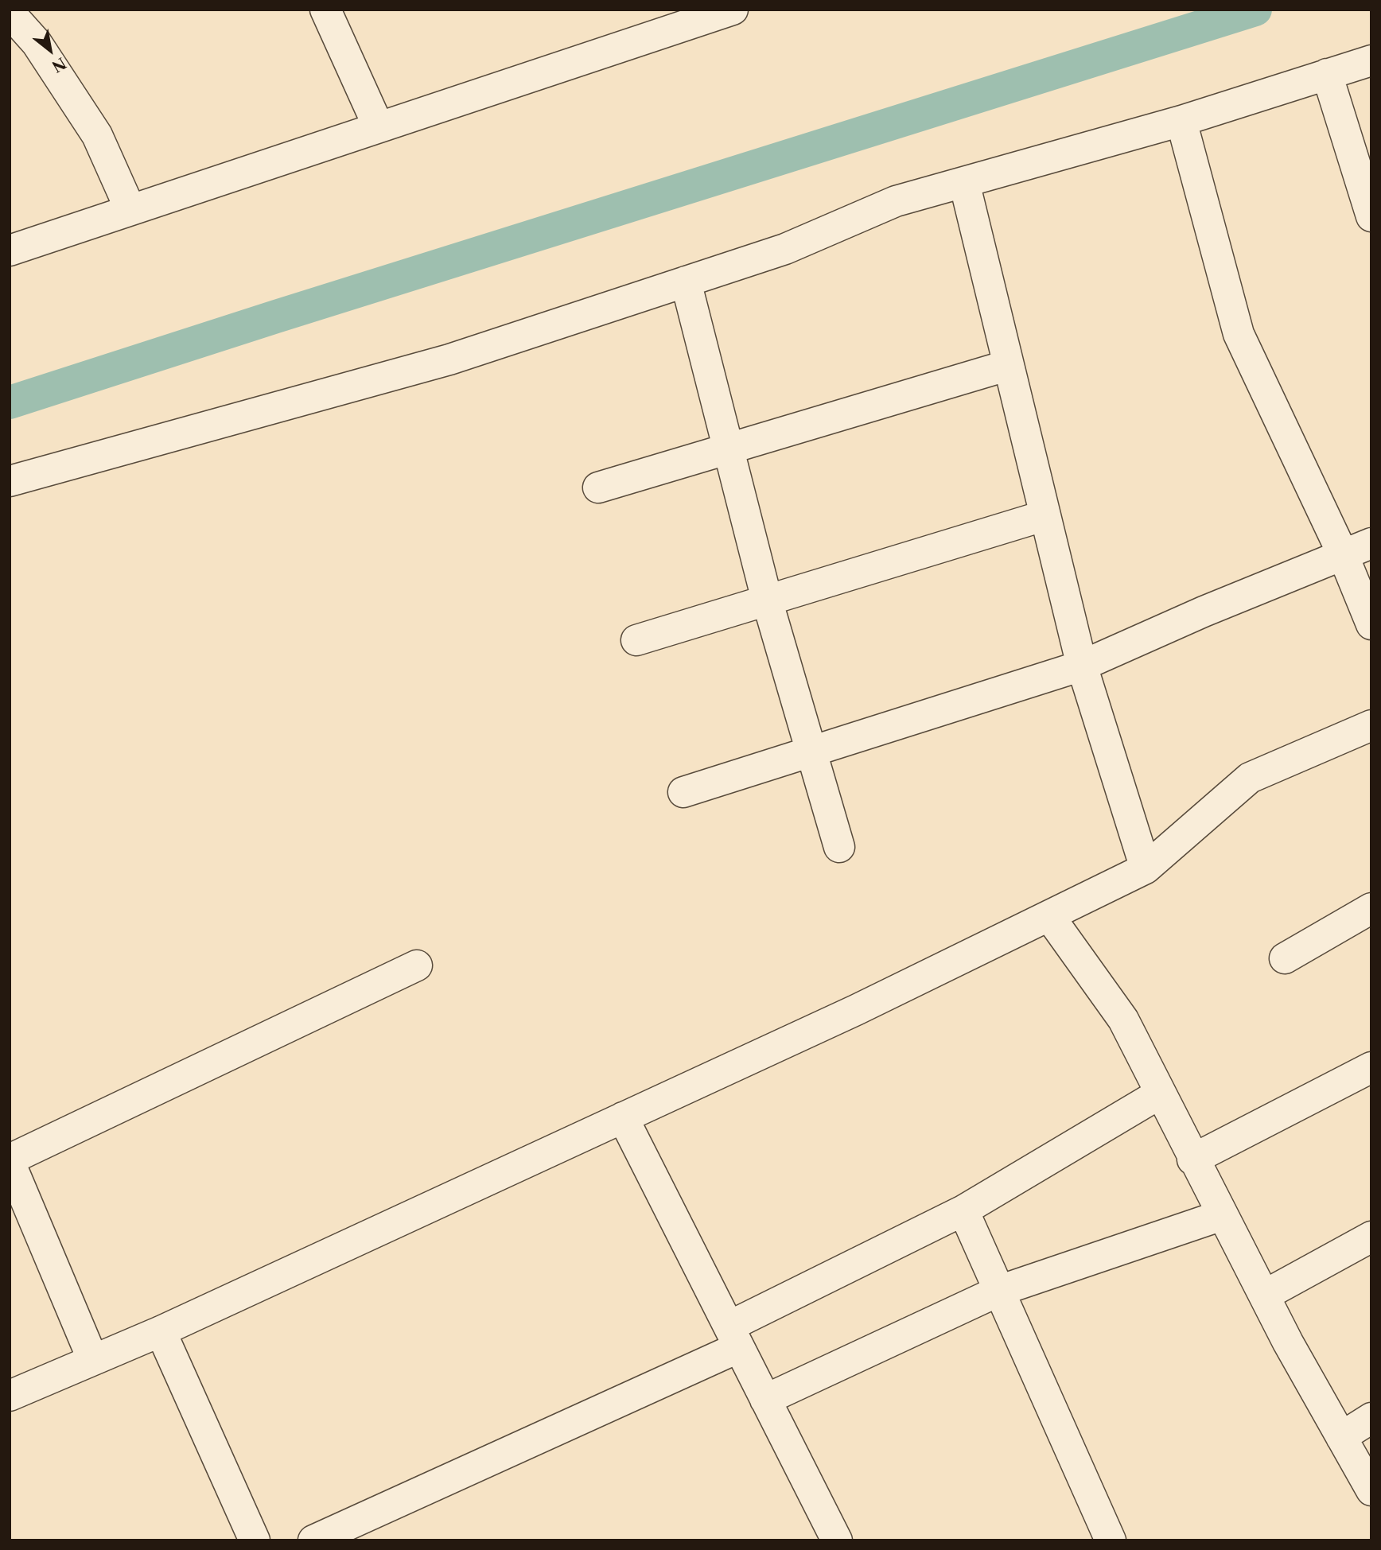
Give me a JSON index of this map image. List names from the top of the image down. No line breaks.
{"north":"bottom right"}
